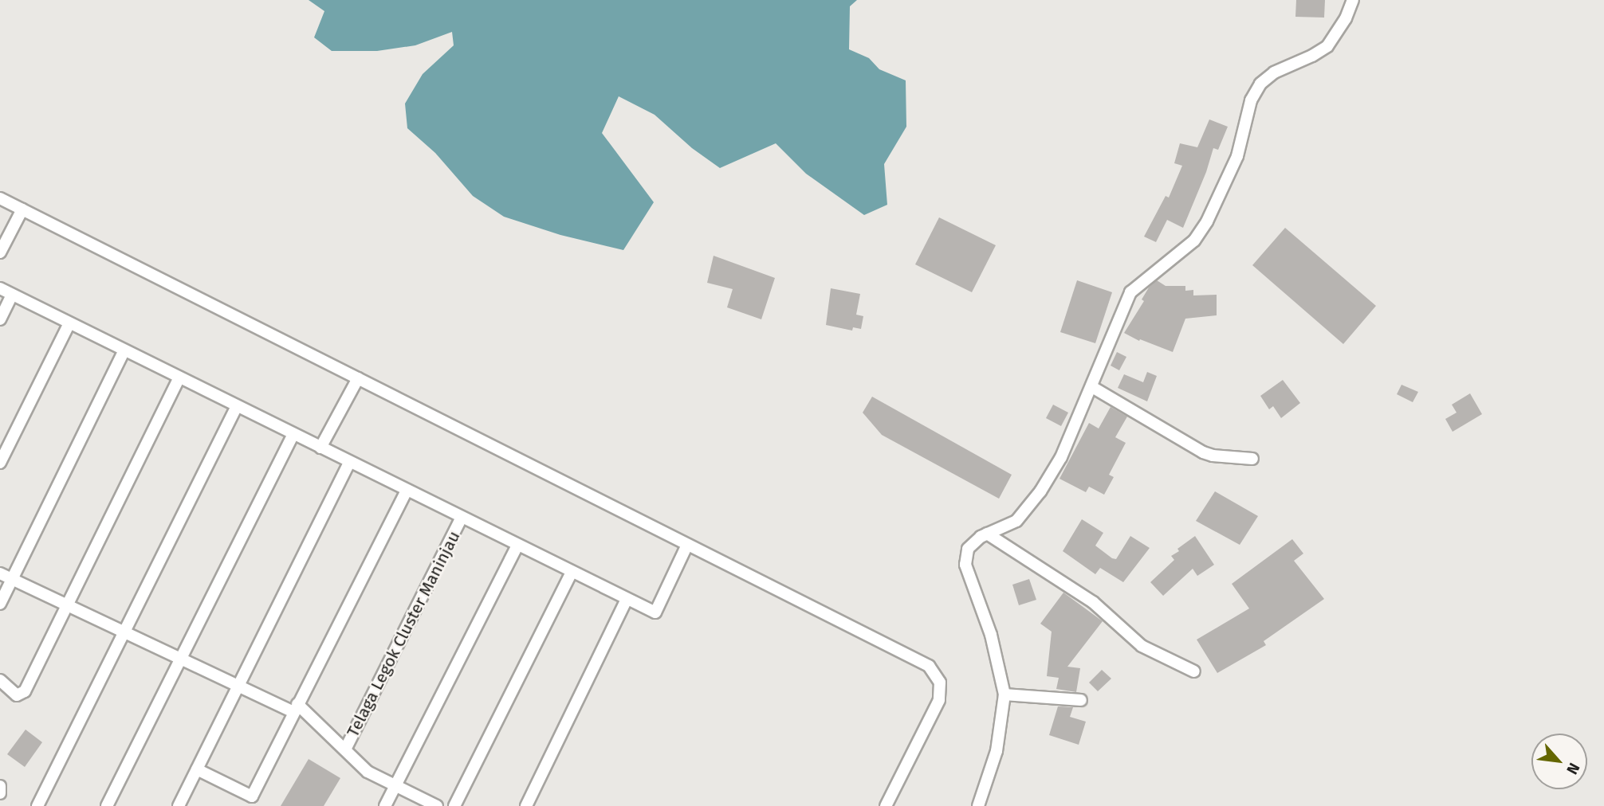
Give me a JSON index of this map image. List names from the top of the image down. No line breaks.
{"streets":{"street":["Telaga Legok Cluster Maninjau"]},"north":"bottom right"}
